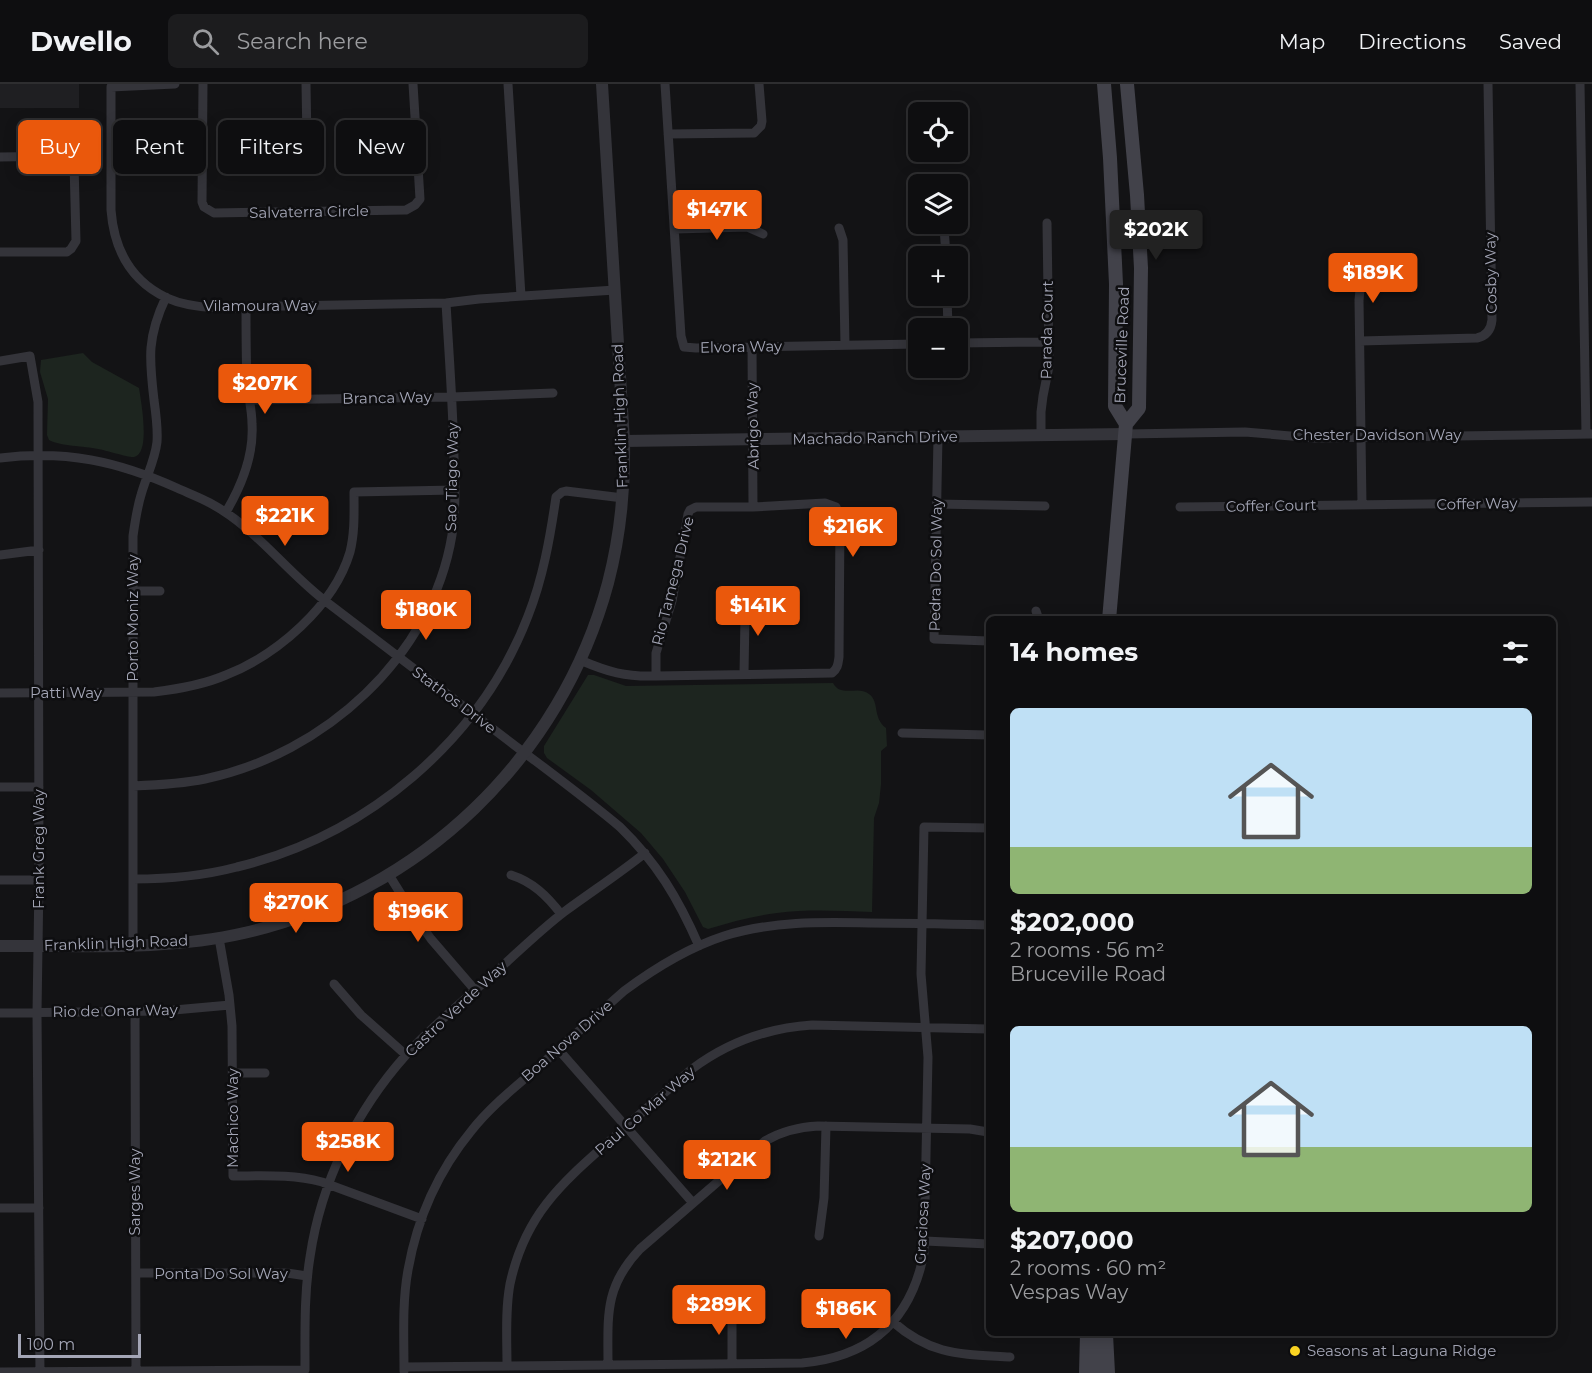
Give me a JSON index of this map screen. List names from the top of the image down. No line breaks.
{"streets":{"main road":["Bruceville Road"],"street":["Salvaterra Circle","Cosby Way","Vilamoura Way","Parada Court","Elvora Way","Branca Way","Franklin High Road","Abrigo Way","Chester Davidson Way","Machado Ranch Drive","Sao Tiago Way","Coffer Way","Coffer Court","Pedra Do Sol Way","Rio Tamega Drive","Porto Moniz Way","Patti Way","Stathos Drive","Frank Greg Way","Castro Verde Way","Rio de Onar Way","Boa Nova Drive","Paul Co Mar Way","Machico Way","Sarges Way","Graciosa Way","Ponta Do Sol Way"]},"crossings":[["Vilamoura Way","Franklin High Road"],["Vilamoura Way","Sao Tiago Way"],["Vilamoura Way","Porto Moniz Way"],["Parada Court","Machado Ranch Drive"],["Bruceville Road","Chester Davidson Way"],["Bruceville Road","Machado Ranch Drive"],["Elvora Way","Abrigo Way"],["Branca Way","Sao Tiago Way"],["Franklin High Road","Machado Ranch Drive"],["Franklin High Road","Rio Tamega Drive"],["Franklin High Road","Porto Moniz Way"],["Franklin High Road","Stathos Drive"],["Franklin High Road","Frank Greg Way"],["Franklin High Road","Machico Way"],["Abrigo Way","Machado Ranch Drive"],["Abrigo Way","Rio Tamega Drive"],["Chester Davidson Way","Machado Ranch Drive"],["Machado Ranch Drive","Pedra Do Sol Way"],["Sao Tiago Way","Porto Moniz Way"],["Sao Tiago Way","Patti Way"],["Sao Tiago Way","Stathos Drive"],["Coffer Way","Coffer Court"],["Porto Moniz Way","Patti Way"],["Porto Moniz Way","Stathos Drive"],["Patti Way","Stathos Drive"],["Patti Way","Frank Greg Way"],["Stathos Drive","Frank Greg Way"],["Stathos Drive","Castro Verde Way"],["Stathos Drive","Boa Nova Drive"],["Frank Greg Way","Castro Verde Way"],["Frank Greg Way","Rio de Onar Way"],["Castro Verde Way","Machico Way"],["Castro Verde Way","Sarges Way"],["Castro Verde Way","Ponta Do Sol Way"],["Rio de Onar Way","Machico Way"],["Rio de Onar Way","Sarges Way"],["Boa Nova Drive","Machico Way"],["Boa Nova Drive","Graciosa Way"],["Paul Co Mar Way","Graciosa Way"],["Sarges Way","Ponta Do Sol Way"]],"places":["Seasons at Laguna Ridge"],"scale_bar":"100 m","page":{"header":"Dwello","search":"Search here","nav":["Map","Directions","Saved"],"map_buttons":["+","−"],"chip":["Buy","Rent","Filters","New"],"price":["$147K","$202K","$189K","$207K","$221K","$216K","$141K","$180K","$270K","$196K","$258K","$212K","$289K","$186K"],"heading":"14 homes","list":[{"name":"$202,000","note":"2 rooms · 56 m² · Bruceville Road"},{"name":"$207,000","note":"2 rooms · 60 m² · Vespas Way"}],"scale":"100 m"}}
